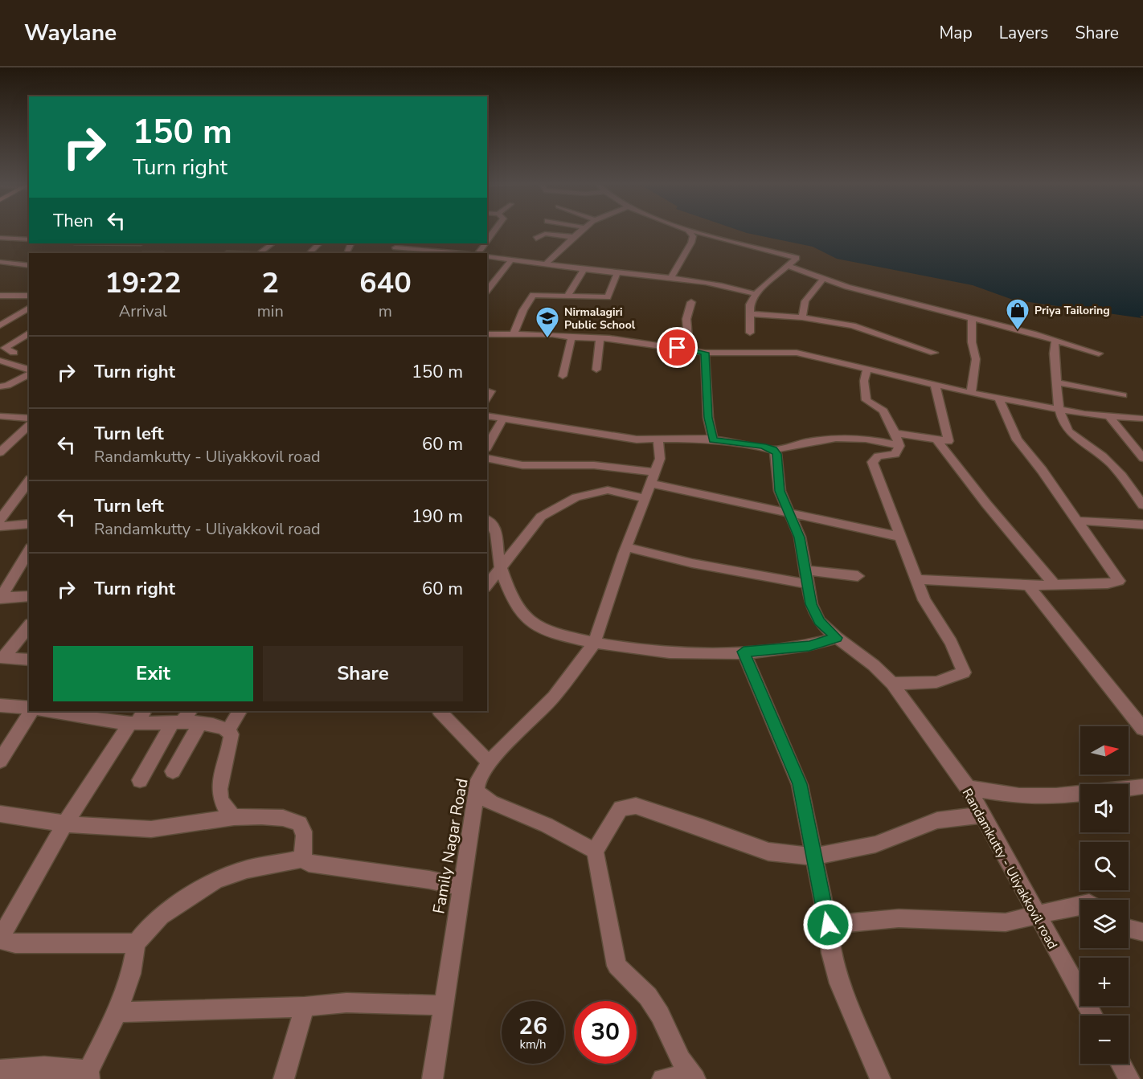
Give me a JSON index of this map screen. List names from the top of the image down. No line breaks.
{"streets":{"street":["Family Nagar Road","Randamkutty - Uliyakkovil road"]},"places":{"shop":["Priya Tailoring"],"school or university":["Nirmalagiri Public School"]},"north":"right","page":{"header":"Waylane","nav":["Map","Layers","Share"],"turn":["150 m","Turn right"],"then":"Then","eta":["19:22","Arrival","2","min","640","m"],"list":[{"name":"Turn right","value":"150 m"},{"name":"Turn left","note":"Randamkutty - Uliyakkovil road","value":"60 m"},{"name":"Turn left","note":"Randamkutty - Uliyakkovil road","value":"190 m"},{"name":"Turn right","value":"60 m"}],"buttons":["Exit","Share"],"map_buttons":["+","−"],"speed":"26 km/h","limit":"30"}}
